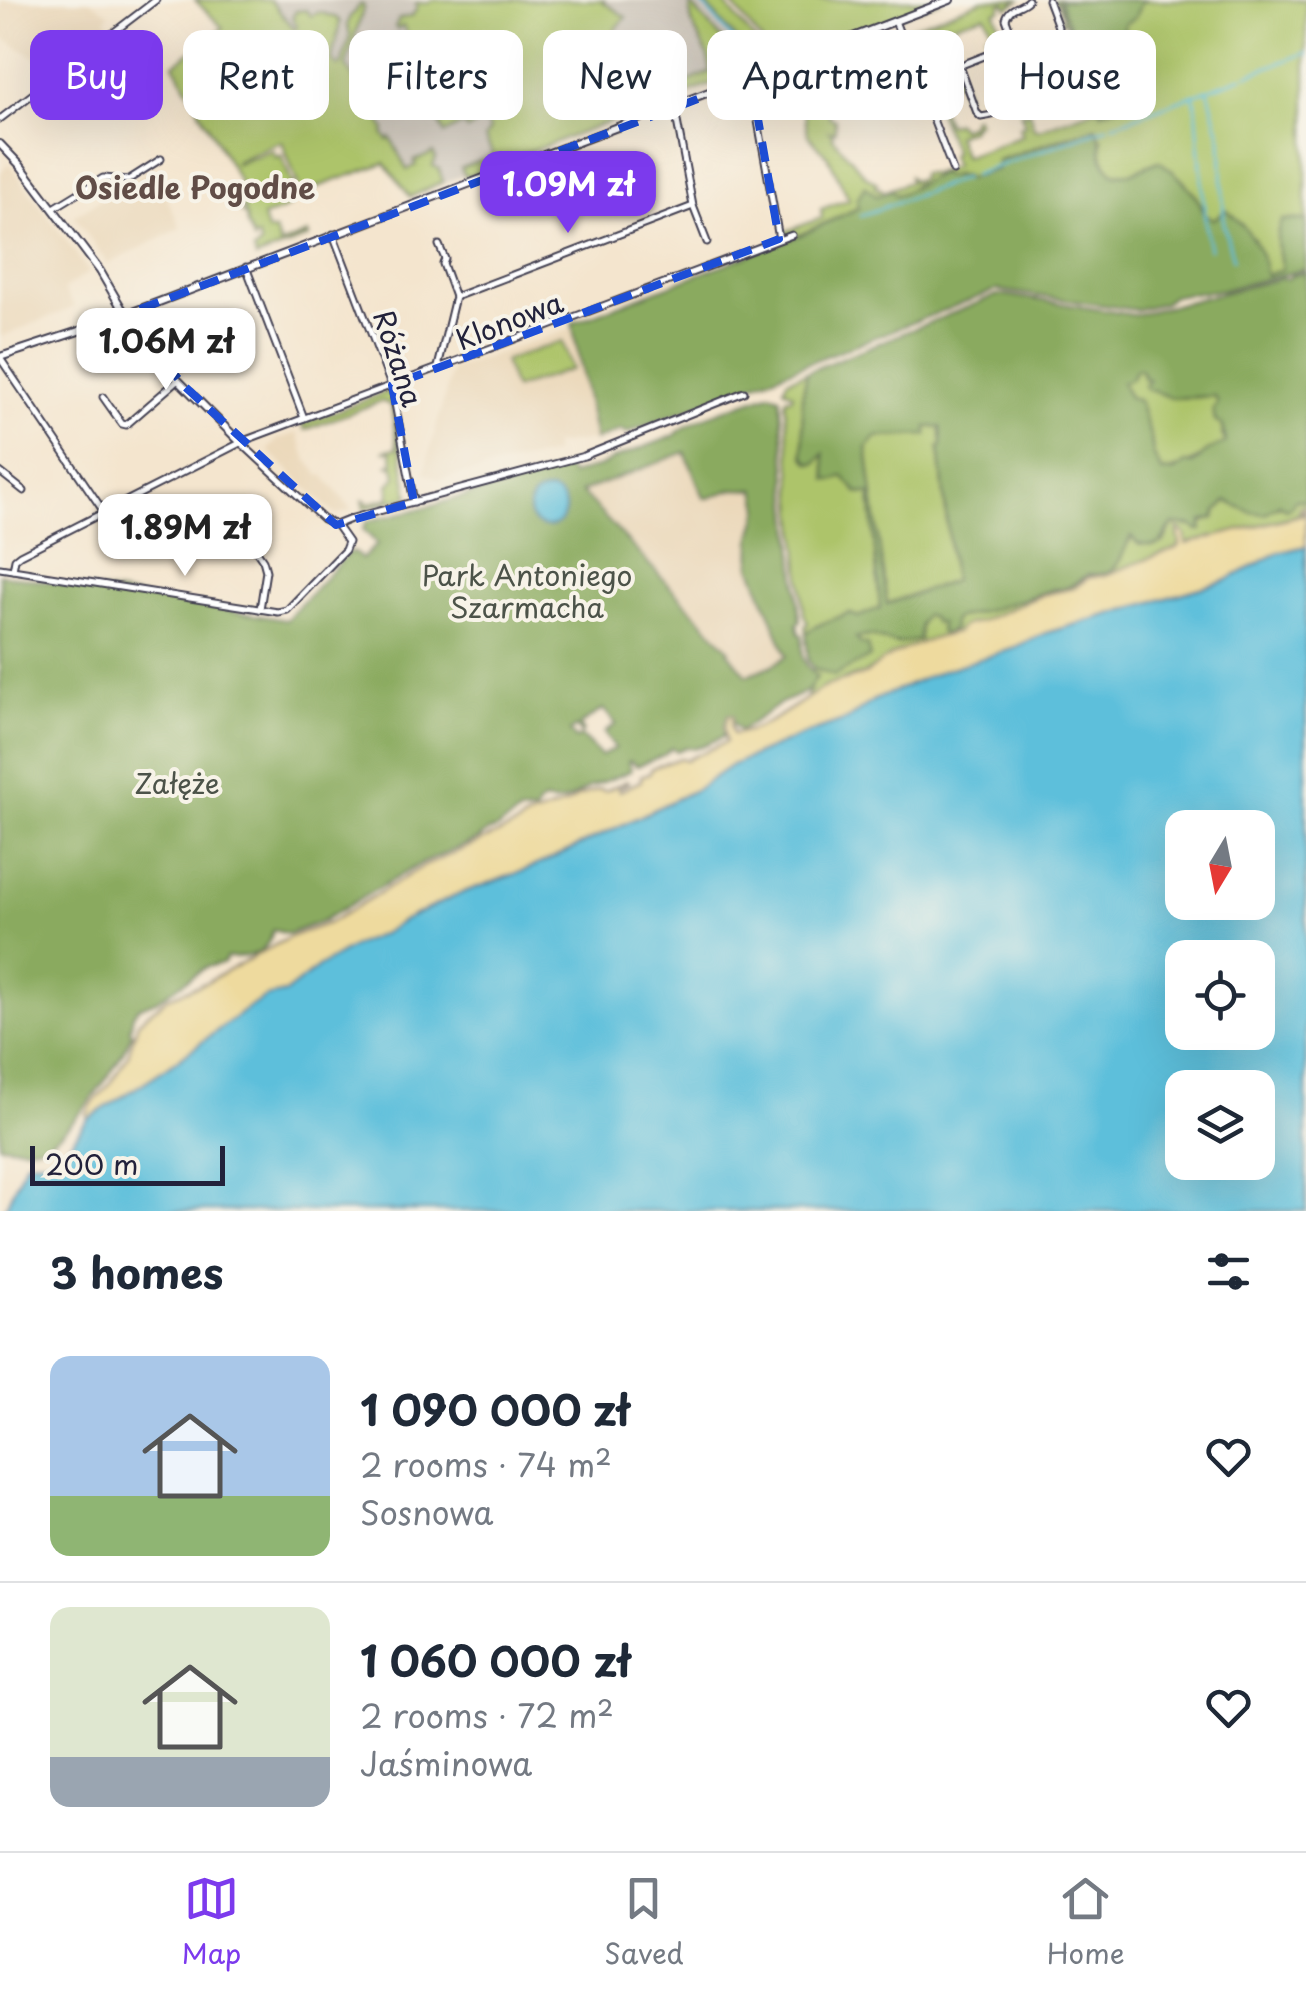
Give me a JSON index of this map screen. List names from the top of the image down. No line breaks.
{"streets":{"street":["Klonowa","Różana"]},"crossings":[["Klonowa","Różana"]],"districts":["Osiedle Pogodne"],"parks":["Park Antoniego Szarmacha","Załęże"],"scale_bar":"200 m","north":"bottom","page":{"chip":["Buy","Rent","Filters","New","Apartment","House"],"price":["1.09M zł","1.06M zł","1.89M zł"],"scale":"200 m","heading":"3 homes","list":[{"name":"1 090 000 zł","note":"2 rooms · 74 m² · Sosnowa"},{"name":"1 060 000 zł","note":"2 rooms · 72 m² · Jaśminowa"}],"tabs":["Map","Saved","Home"]}}
